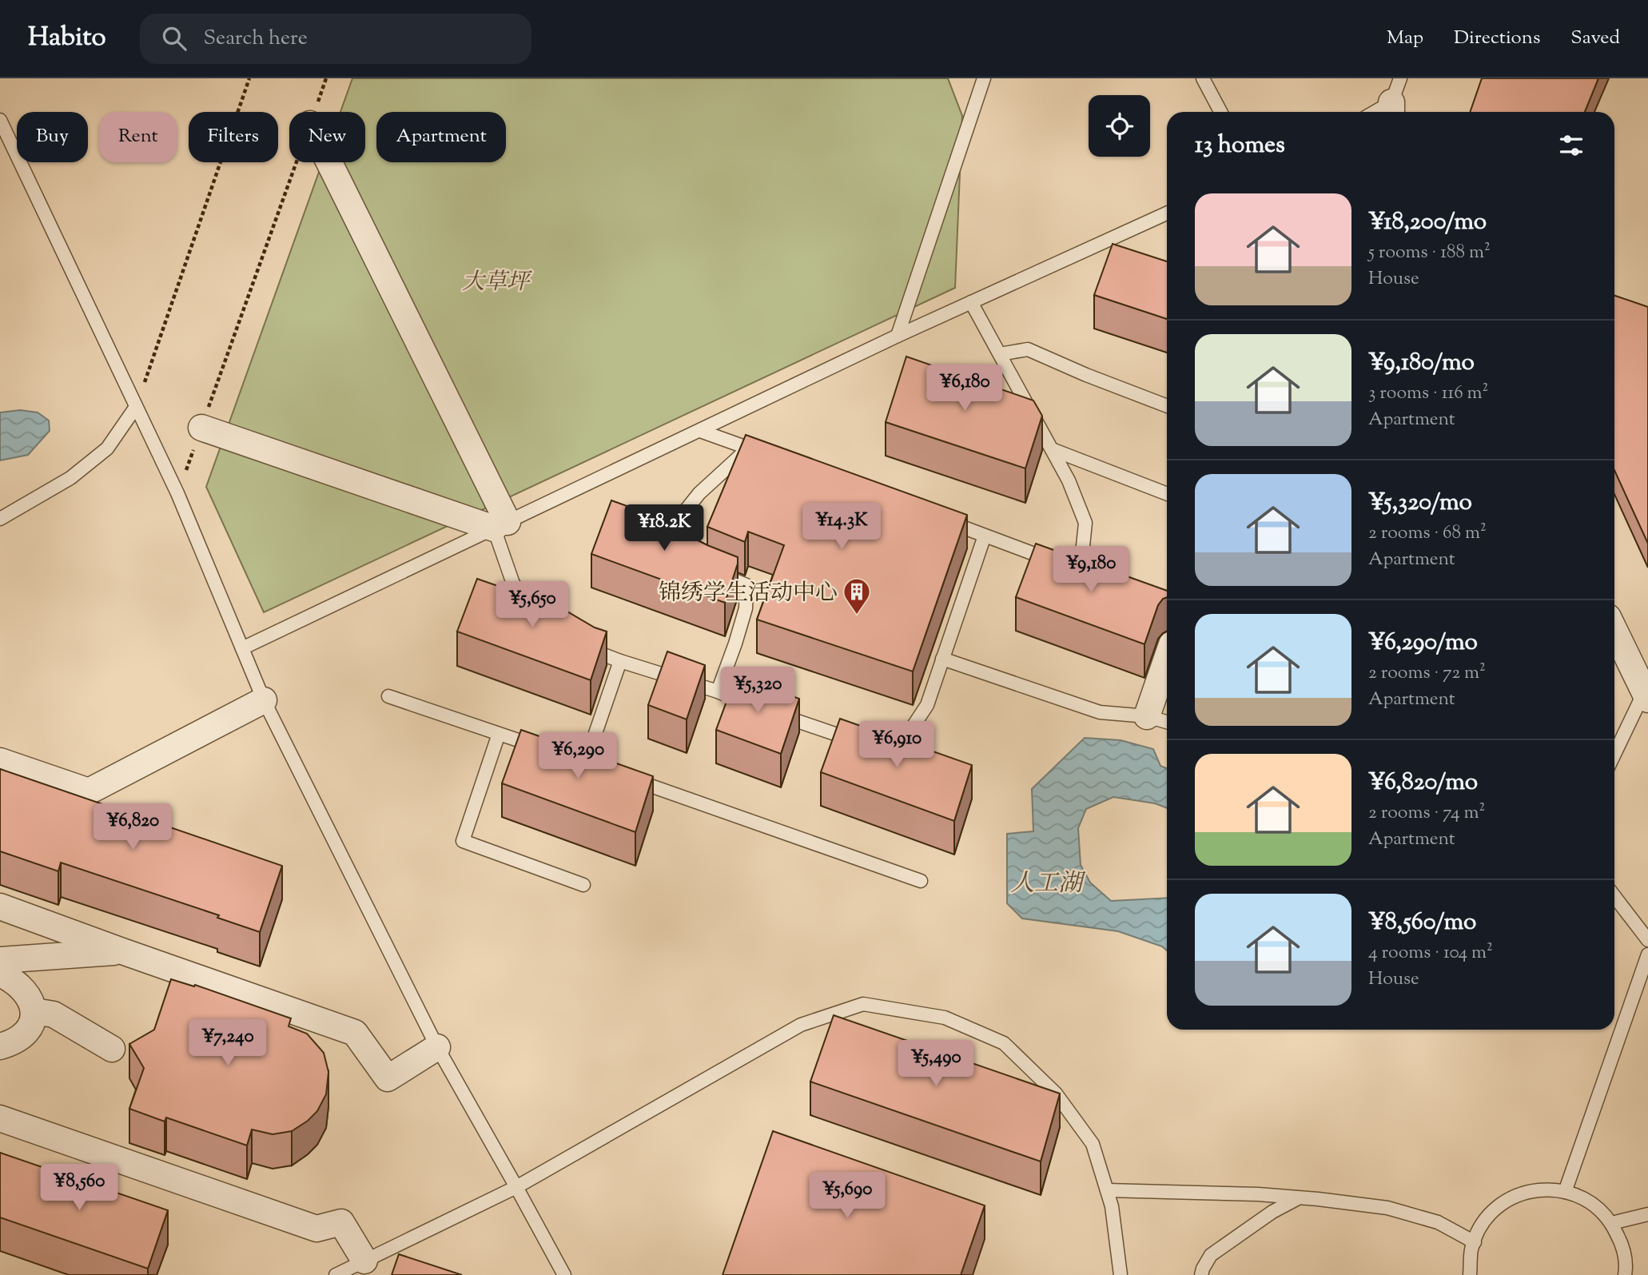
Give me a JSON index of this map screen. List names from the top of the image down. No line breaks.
{"water":["人工湖"],"parks":["大草坪"],"places":{"building":["锦绣学生活动中心"]},"page":{"header":"Habito","search":"Search here","nav":["Map","Directions","Saved"],"chip":["Buy","Rent","Filters","New","Apartment"],"heading":"13 homes","list":[{"name":"¥18,200/mo","note":"5 rooms · 188 m² · House"},{"name":"¥9,180/mo","note":"3 rooms · 116 m² · Apartment"},{"name":"¥5,320/mo","note":"2 rooms · 68 m² · Apartment"},{"name":"¥6,290/mo","note":"2 rooms · 72 m² · Apartment"},{"name":"¥6,820/mo","note":"2 rooms · 74 m² · Apartment"},{"name":"¥8,560/mo","note":"4 rooms · 104 m² · House"}],"price":["¥6,180","¥14.3K","¥18.2K","¥9,180","¥5,650","¥5,320","¥6,910","¥6,290","¥6,820","¥7,240","¥5,490","¥8,560","¥5,690"]}}
